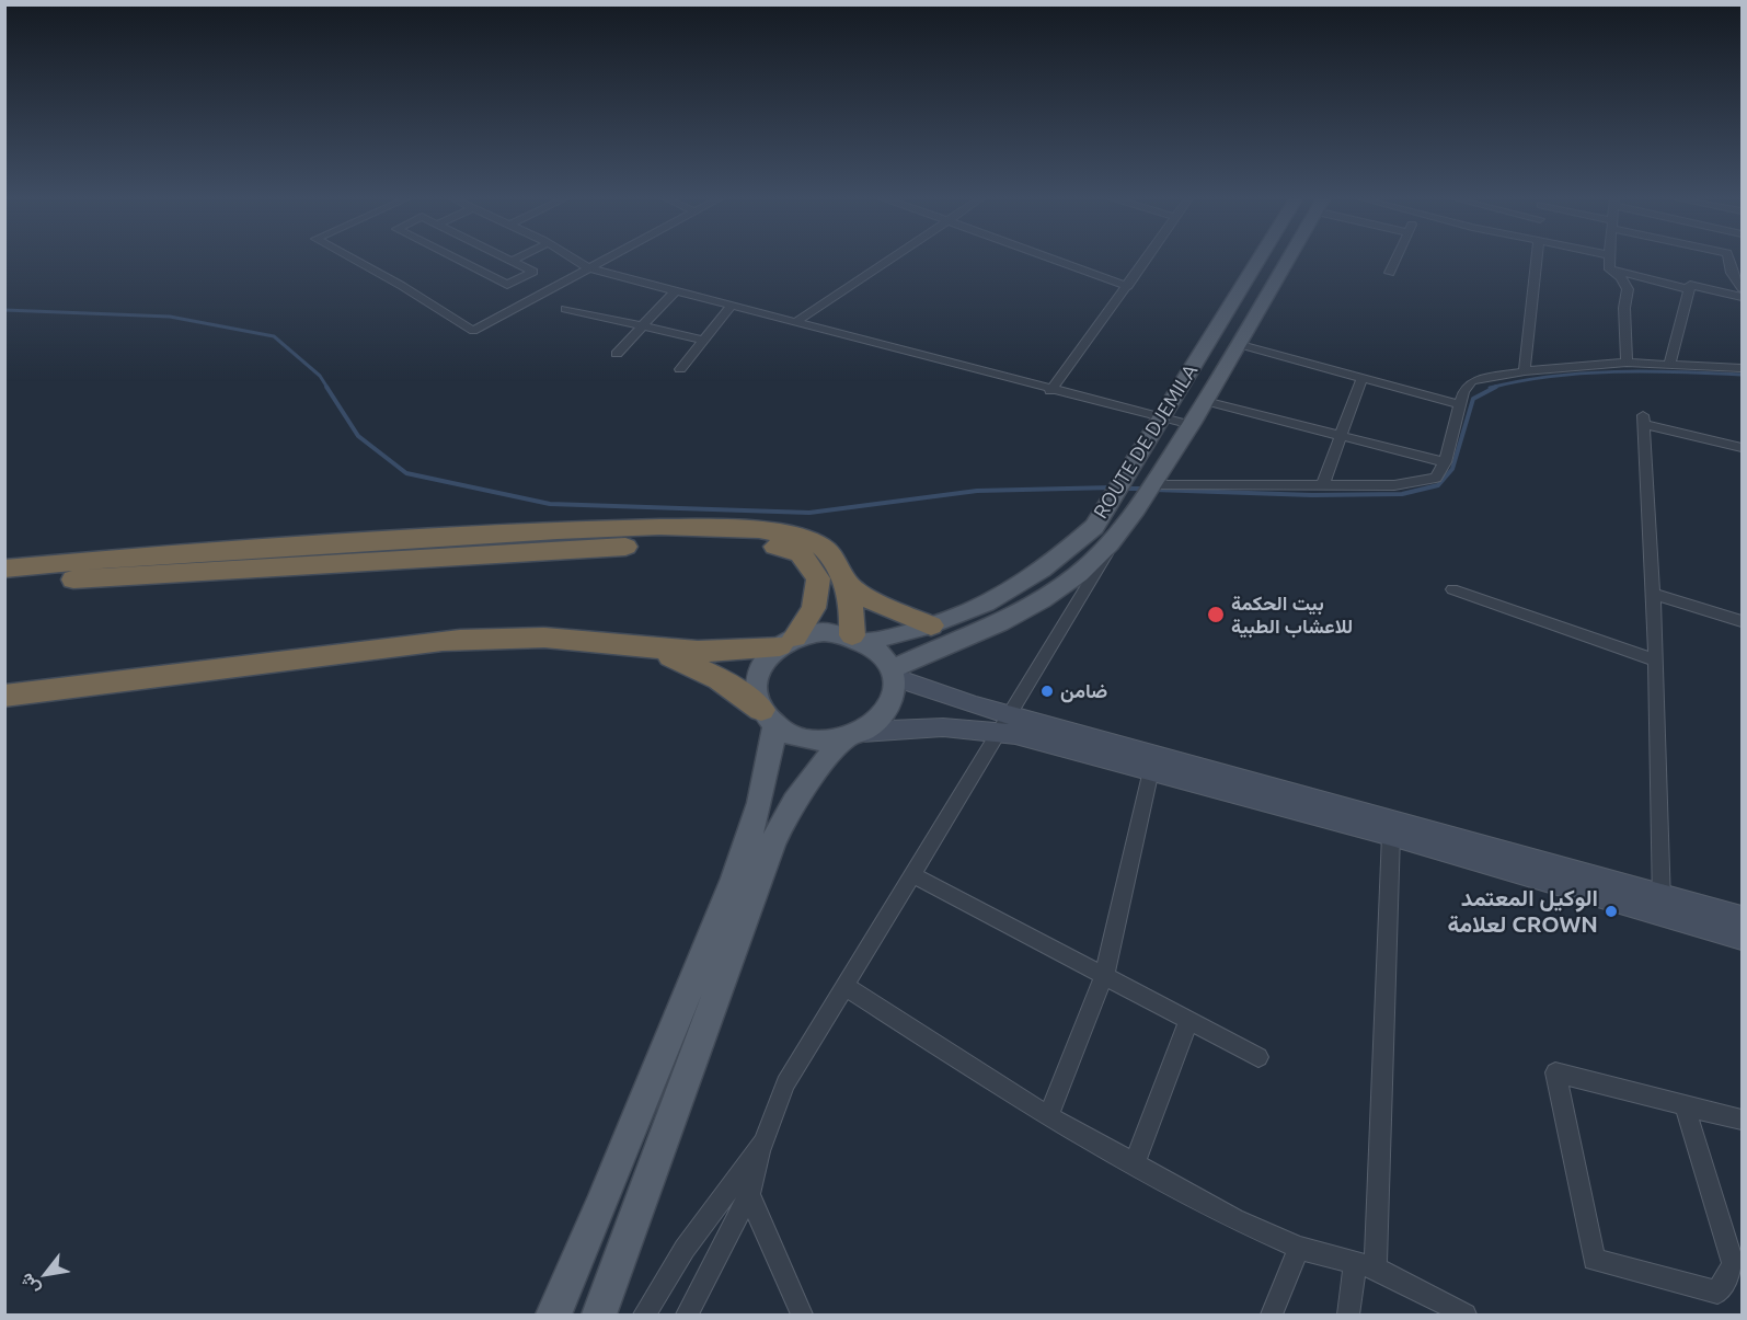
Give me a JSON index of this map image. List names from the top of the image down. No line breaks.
{"streets":{"main road":["ROUTE DE DJEMILA"]},"places":["بيت الحكمة للاعشاب الطبية","ضامن","الوكيل المعتمد لعلامة CROWN"],"north":"bottom left"}
